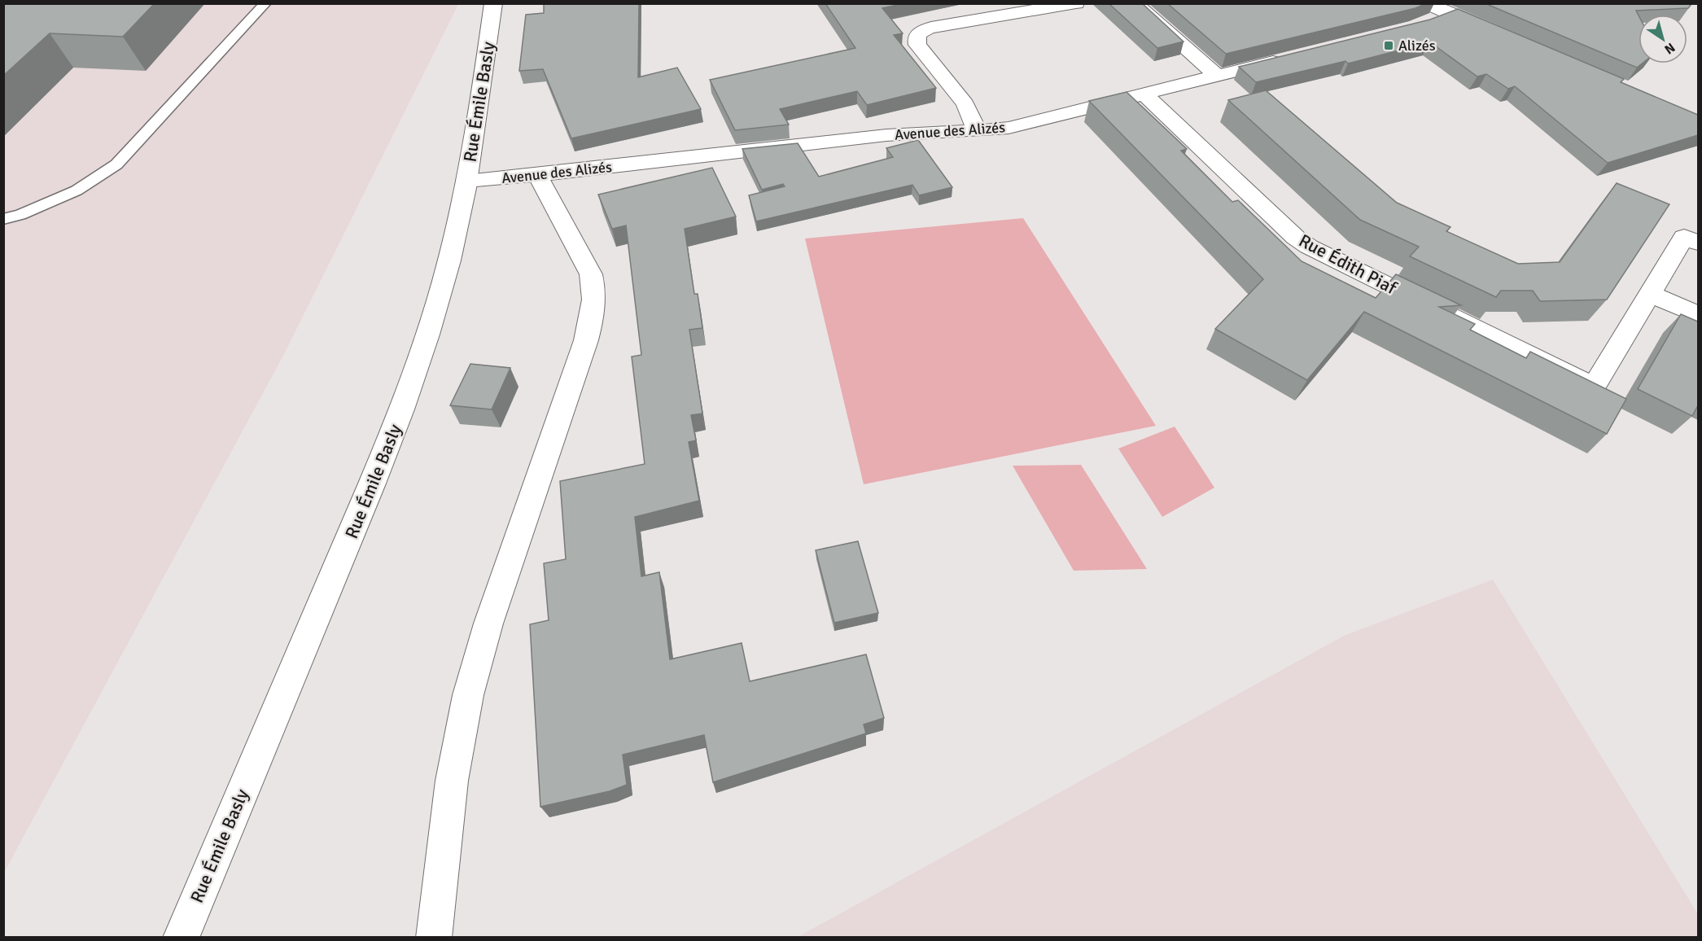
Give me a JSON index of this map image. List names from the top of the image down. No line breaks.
{"streets":{"street":["Rue Émile Basly","Avenue des Alizés","Rue Édith Piaf"]},"crossings":[["Rue Émile Basly","Avenue des Alizés"],["Avenue des Alizés","Rue Édith Piaf"]],"places":{"transit":["Alizés"]},"north":"bottom right"}
